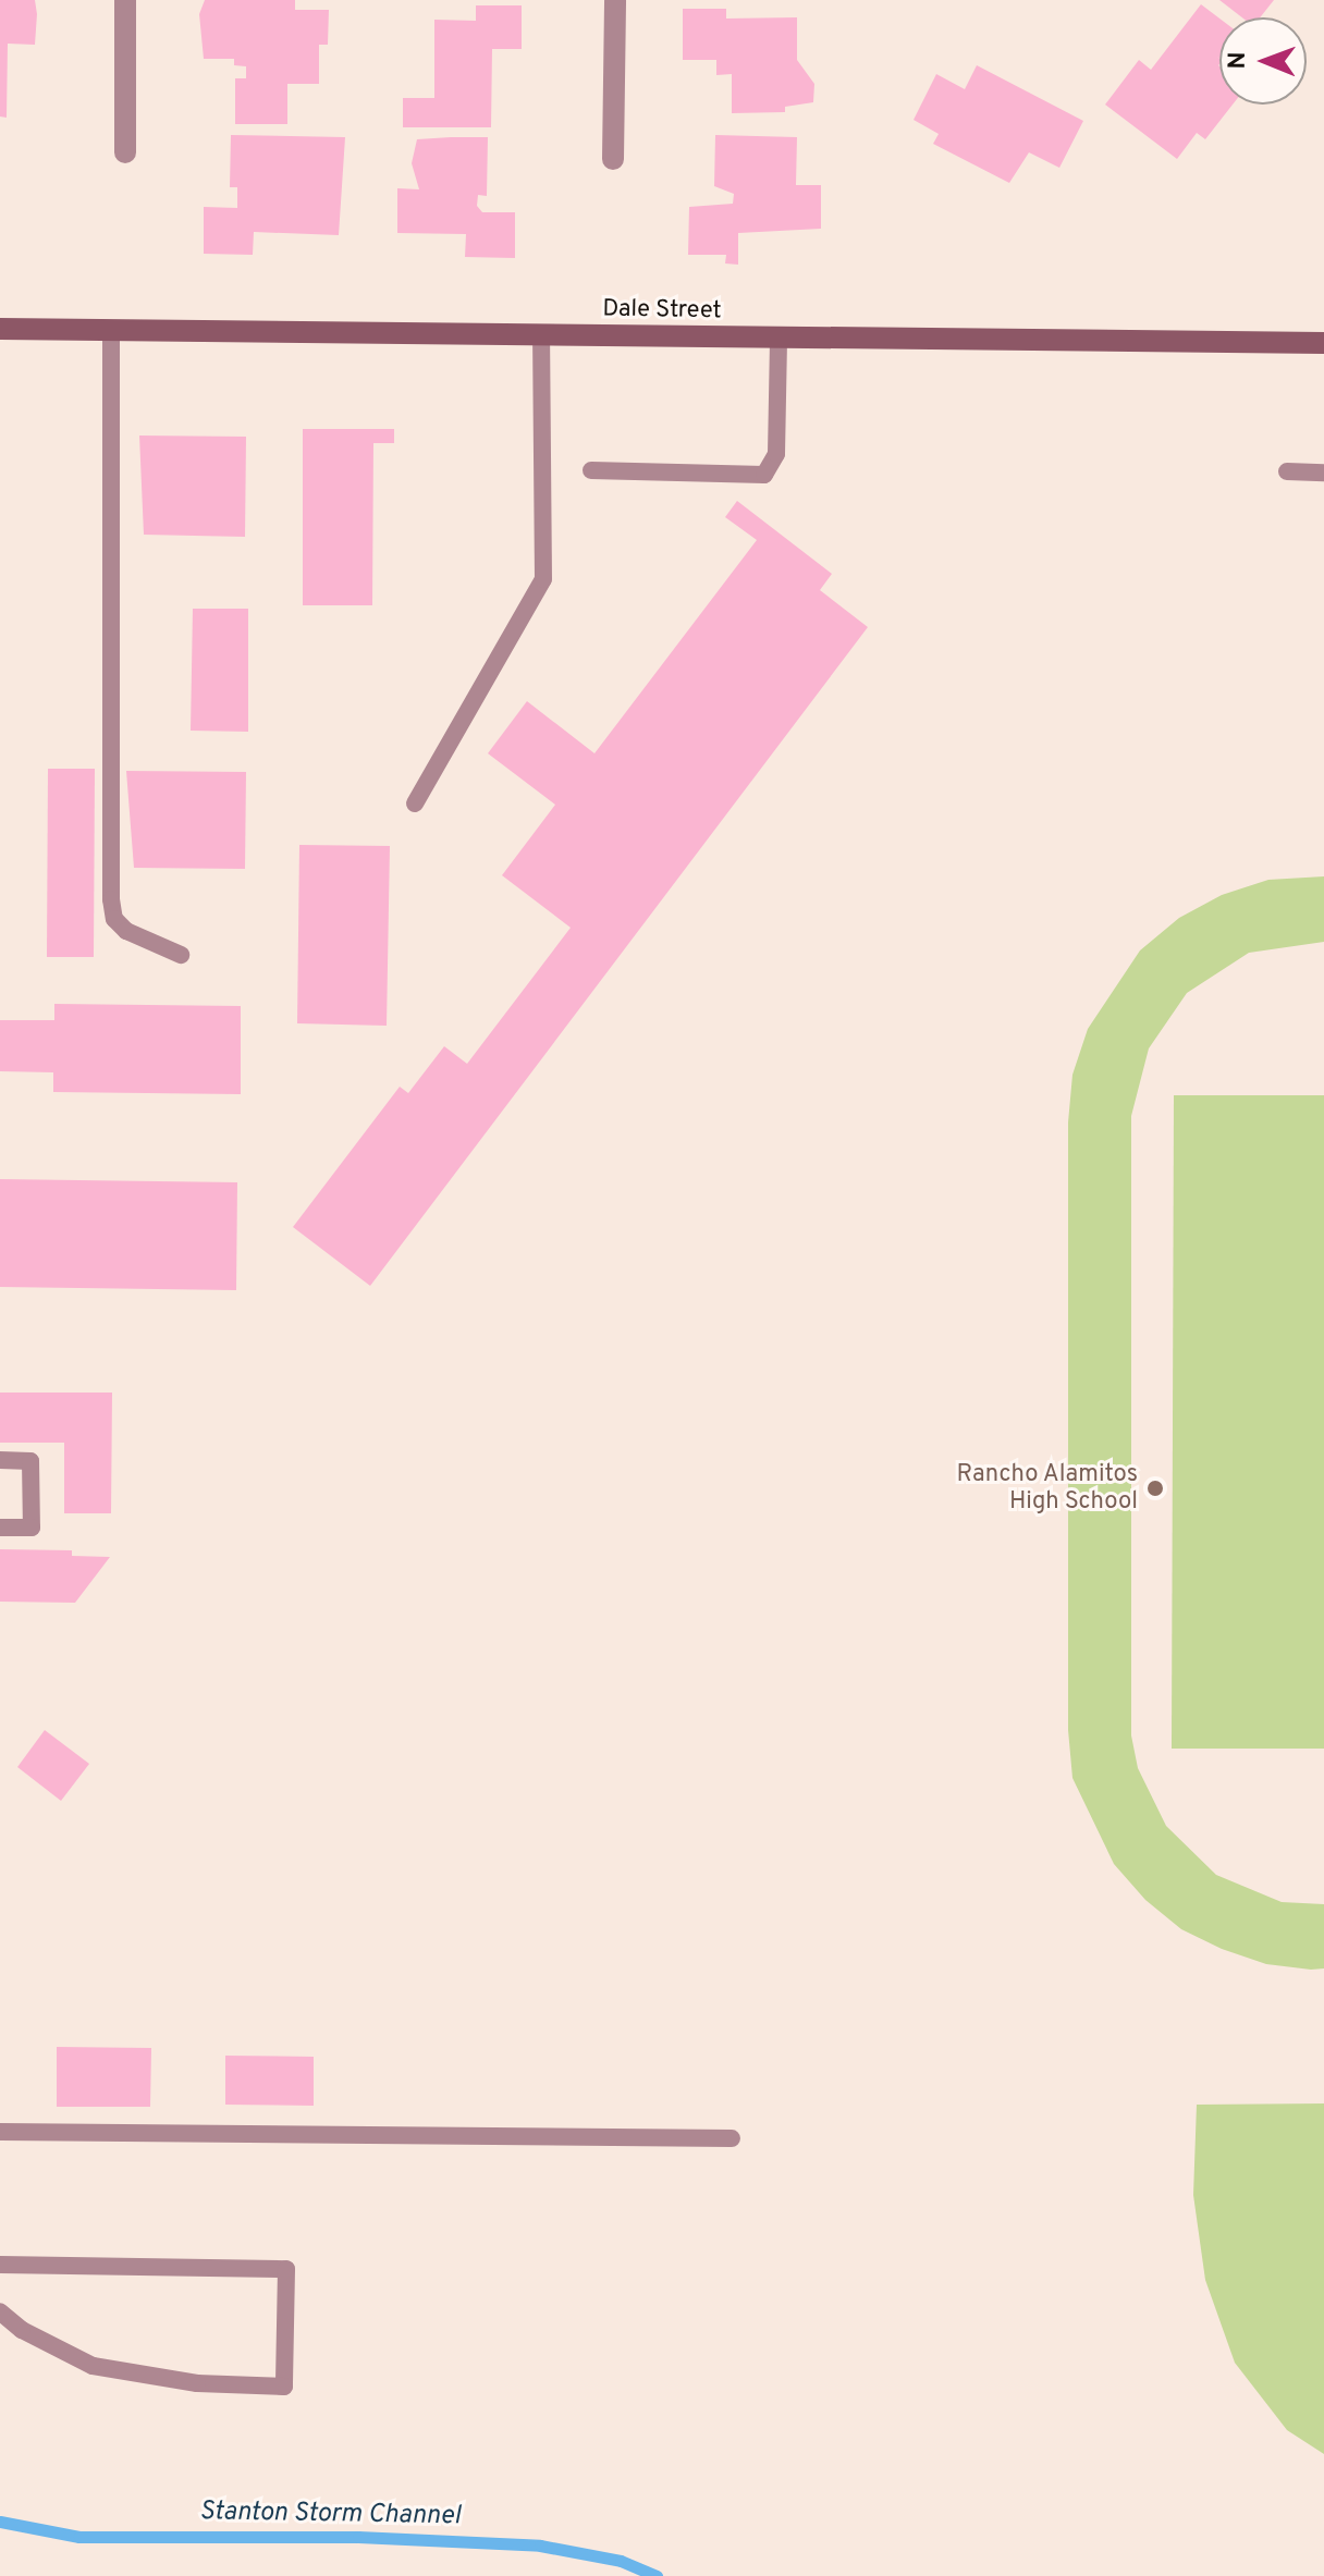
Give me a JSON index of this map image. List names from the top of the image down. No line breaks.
{"streets":{"street":["Dale Street"]},"water":["Stanton Storm Channel"],"places":["Rancho Alamitos High School"],"north":"left"}
